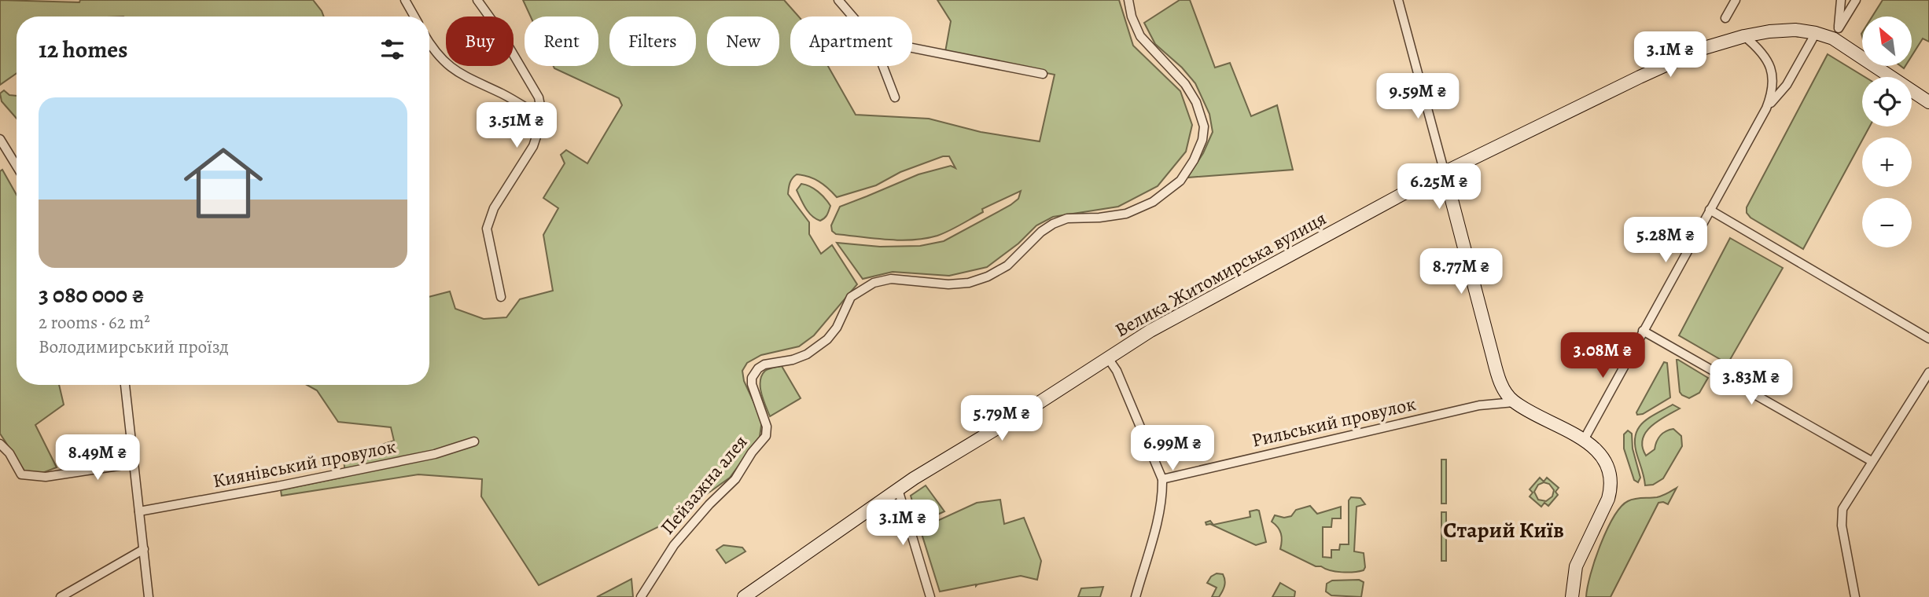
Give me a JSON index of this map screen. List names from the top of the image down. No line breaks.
{"streets":{"main road":["Велика Житомирська вулиця"],"street":["Рильський провулок","Киянівський провулок","Пейзажна алея"]},"districts":["Старий Київ"],"north":"top left","page":{"map_buttons":["+","−"],"chip":["Buy","Rent","Filters","New","Apartment"],"heading":"12 homes","price":["3.1M ₴","9.59M ₴","3.51M ₴","6.25M ₴","5.28M ₴","8.77M ₴","3.08M ₴","3.83M ₴","5.79M ₴","6.99M ₴","8.49M ₴","3.1M ₴"],"list":[{"name":"3 080 000 ₴","note":"2 rooms · 62 m² · Володимирський проїзд"}]}}
